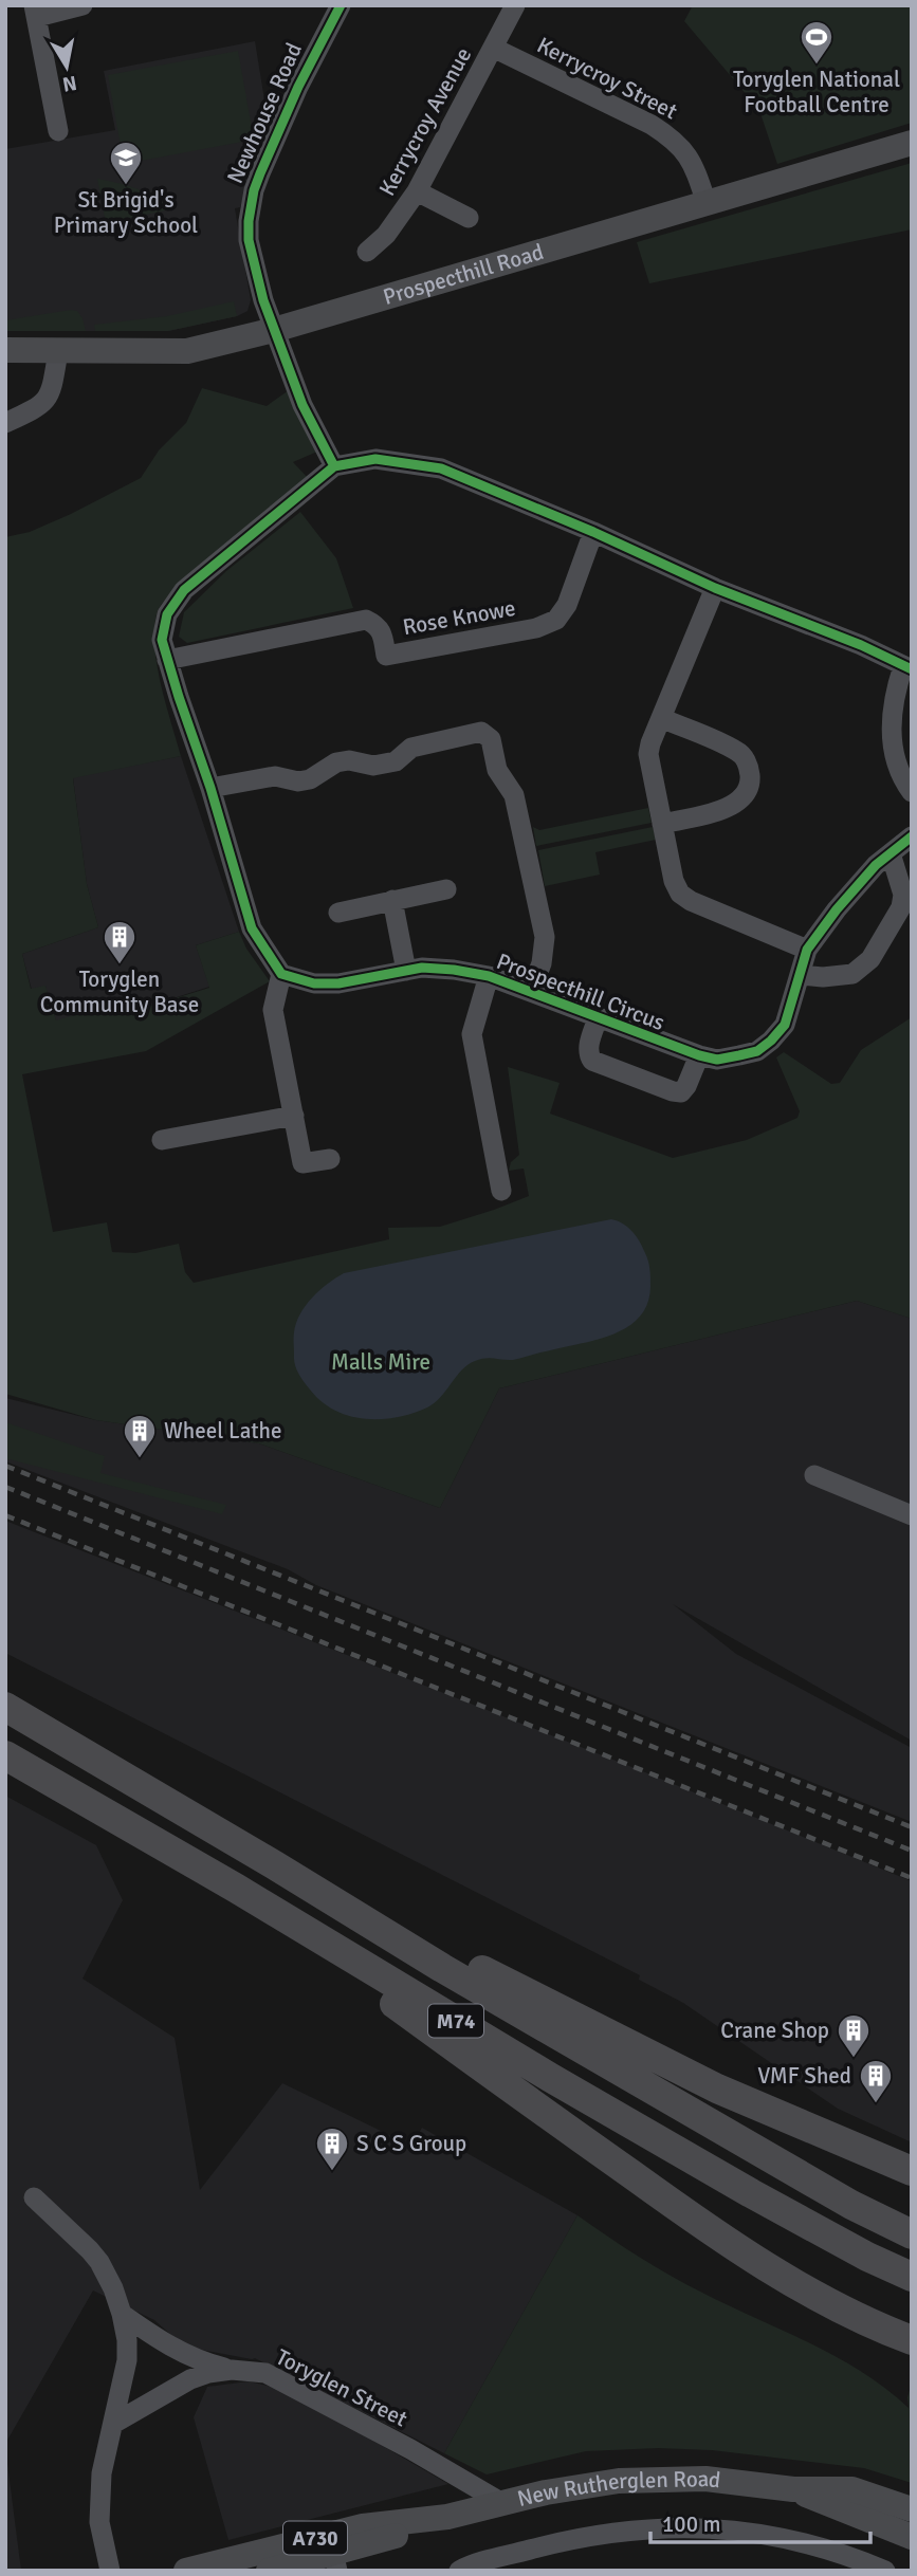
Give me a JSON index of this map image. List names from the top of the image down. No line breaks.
{"streets":{"highway":["M74"],"main road":["Prospecthill Road","New Rutherglen Road","A730"],"street":["Kerrycroy Street","Newhouse Road","Kerrycroy Avenue","Rose Knowe","Prospecthill Circus","Toryglen Street"]},"crossings":[["Kerrycroy Street","Kerrycroy Avenue"],["Kerrycroy Street","Prospecthill Road"],["Newhouse Road","Prospecthill Road"],["Toryglen Street","New Rutherglen Road"]],"parks":["Malls Mire"],"places":{"sports":["Toryglen National Football Centre"],"school or university":["St Brigid's Primary School"],"building":["Toryglen Community Base","Wheel Lathe","Crane Shop","VMF Shed","S C S Group"]},"scale_bar":"100 m","north":"bottom"}
